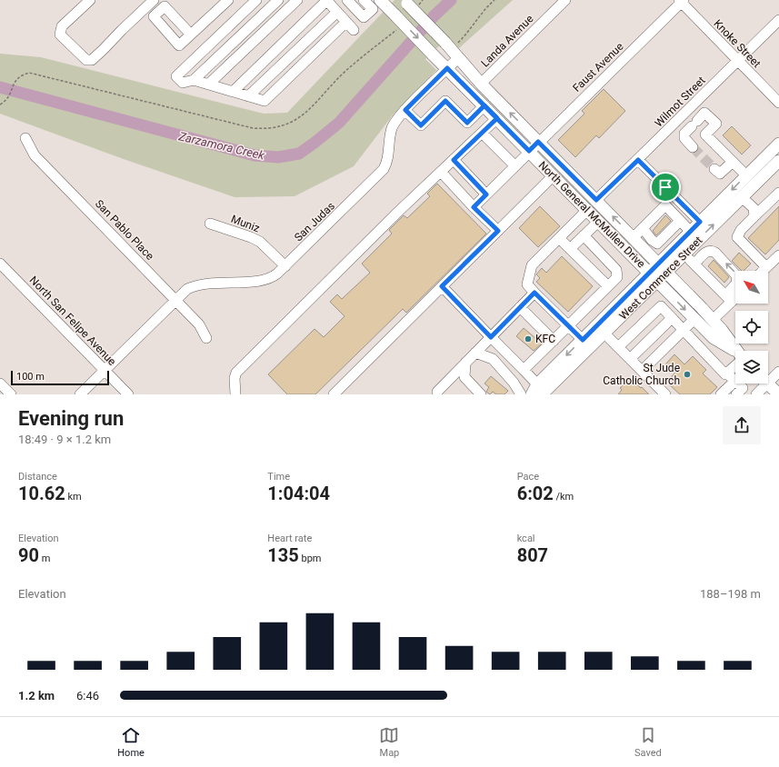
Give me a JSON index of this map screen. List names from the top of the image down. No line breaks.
{"streets":{"main road":["North General McMullen Drive","West Commerce Street"],"street":["Landa Avenue","Knoke Street","Faust Avenue","Wilmot Street","San Judas","Muniz","San Pablo Place","North San Felipe Avenue"]},"crossings":[["Landa Avenue","North General McMullen Drive"],["Knoke Street","Faust Avenue"],["Knoke Street","Wilmot Street"],["Faust Avenue","North General McMullen Drive"],["Wilmot Street","North General McMullen Drive"],["North General McMullen Drive","San Judas"],["North General McMullen Drive","West Commerce Street"],["San Judas","Muniz"],["San Judas","San Pablo Place"],["San Judas","North San Felipe Avenue"]],"water":["Zarzamora Creek"],"places":["KFC","St Jude Catholic Church"],"scale_bar":"100 m","north":"top left","page":{"scale":"100 m","heading":["Evening run","18:49 · 9 × 1.2 km"],"stats":[["Distance","10.62 km"],["Time","1:04:04"],["Pace","6:02 /km"],["Elevation","90 m"],["Heart rate","135 bpm"],["kcal","807"]],"chart":["Elevation","188–198 m"],"list":[{"name":"1.2 km","note":"6:46"}],"tabs":["Home","Map","Saved"]}}
